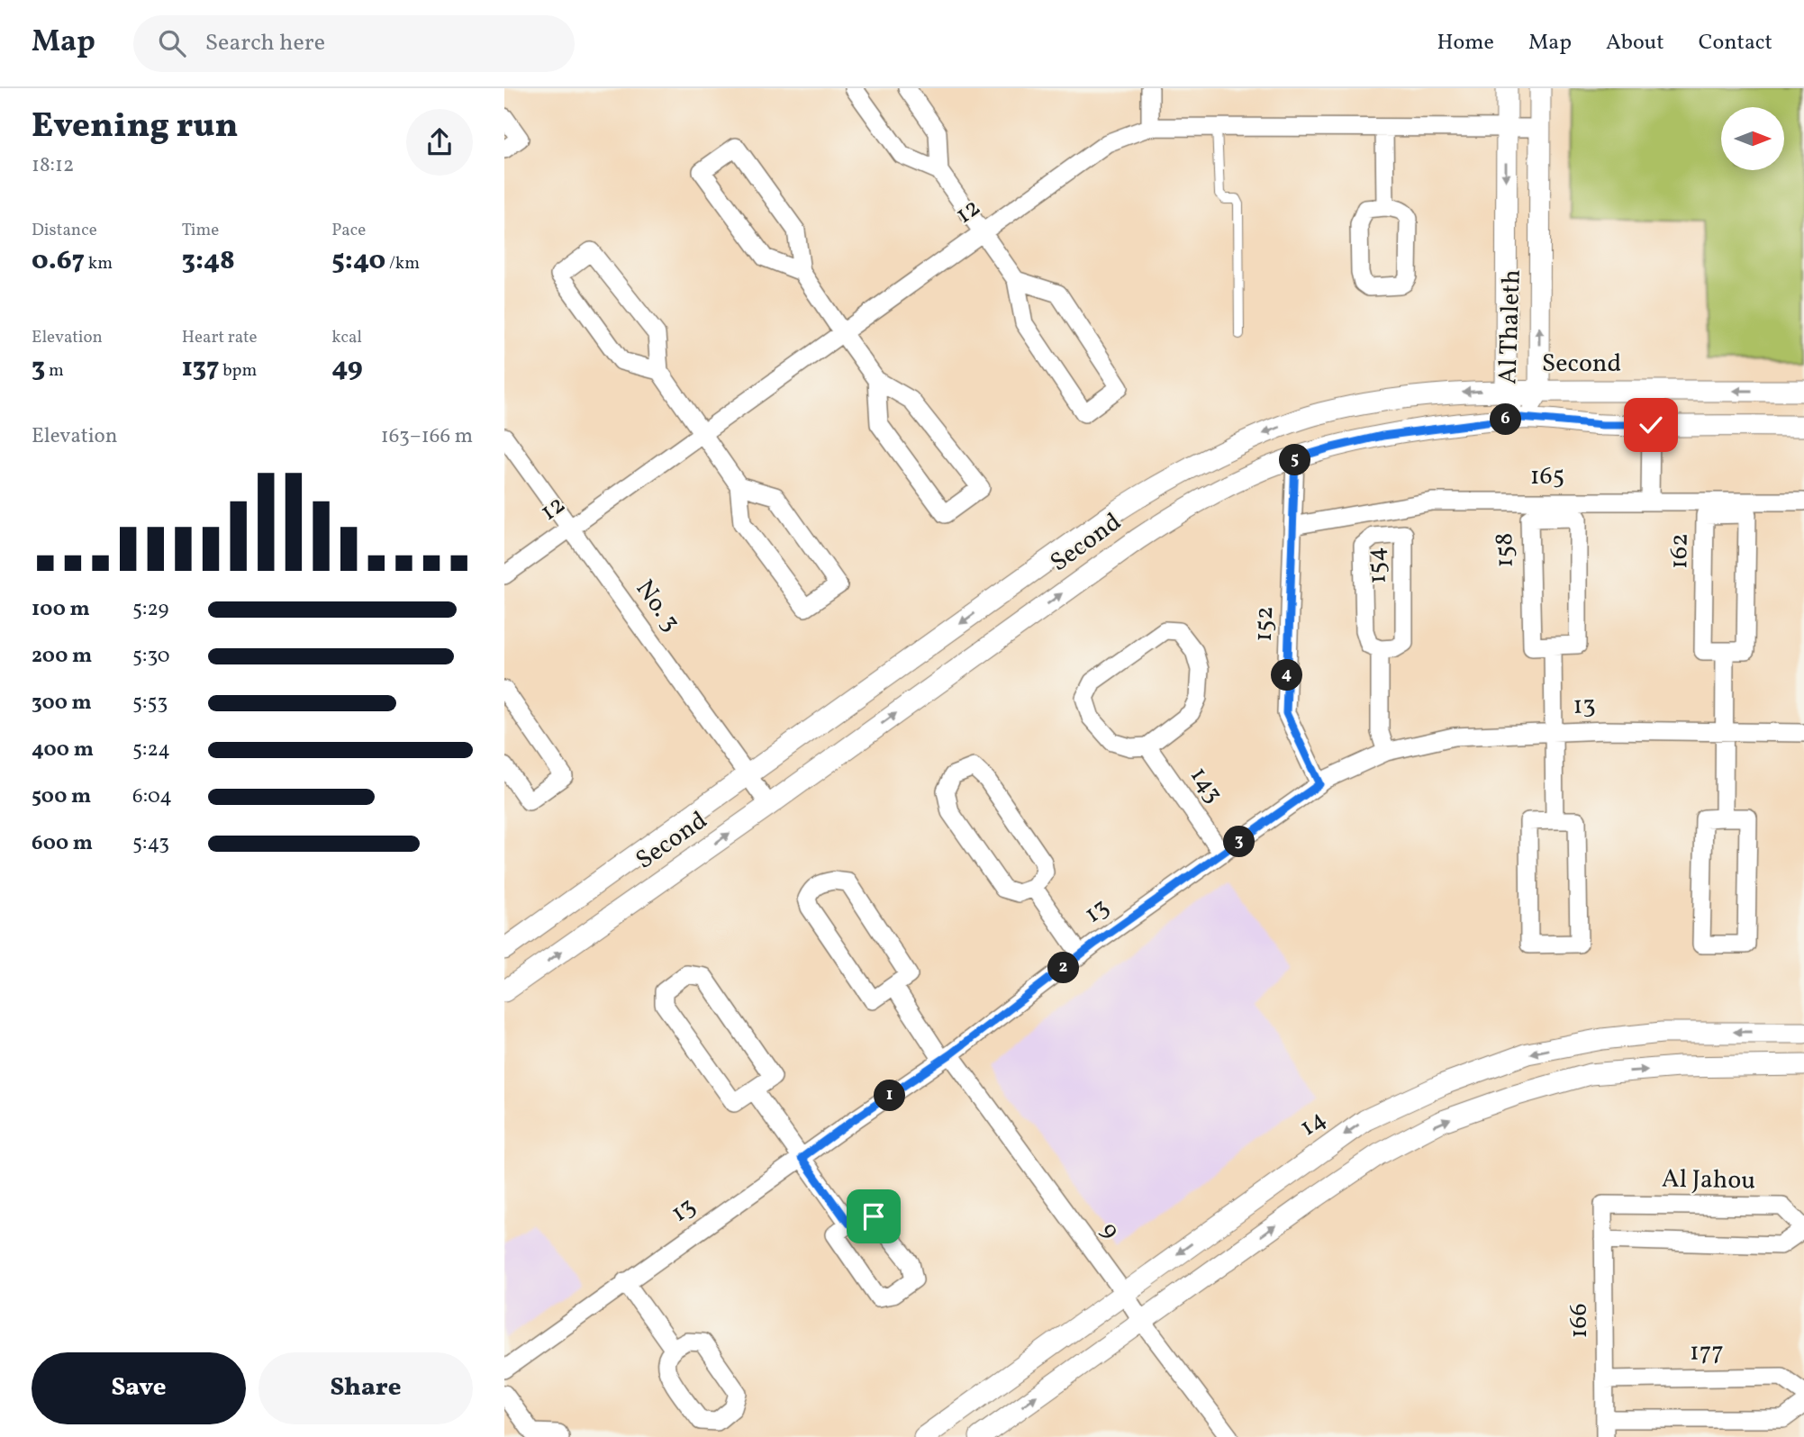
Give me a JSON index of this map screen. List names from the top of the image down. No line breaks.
{"streets":{"street":["12","Al Thaleth","Second","165","158","162","154","No. 3","152","13","143","14","Al Jahou","9","166","177"]},"crossings":[["12","Al Thaleth"],["12","No. 3"],["Al Thaleth","Second"],["Second","No. 3"],["Second","152"],["165","152"],["152","13"],["13","143"],["13","9"],["14","9"],["Al Jahou","166"],["166","177"]],"north":"right","page":{"header":"Map","search":"Search here","nav":["Home","Map","About","Contact"],"heading":["Evening run","18:12"],"stats":[["Distance","0.67 km"],["Time","3:48"],["Pace","5:40 /km"],["Elevation","3 m"],["Heart rate","137 bpm"],["kcal","49"]],"pins":["6","5","4","3","2","1"],"chart":["Elevation","163–166 m"],"list":[{"name":"100 m","note":"5:29"},{"name":"200 m","note":"5:30"},{"name":"300 m","note":"5:53"},{"name":"400 m","note":"5:24"},{"name":"500 m","note":"6:04"},{"name":"600 m","note":"5:43"}],"buttons":["Save","Share"]}}
